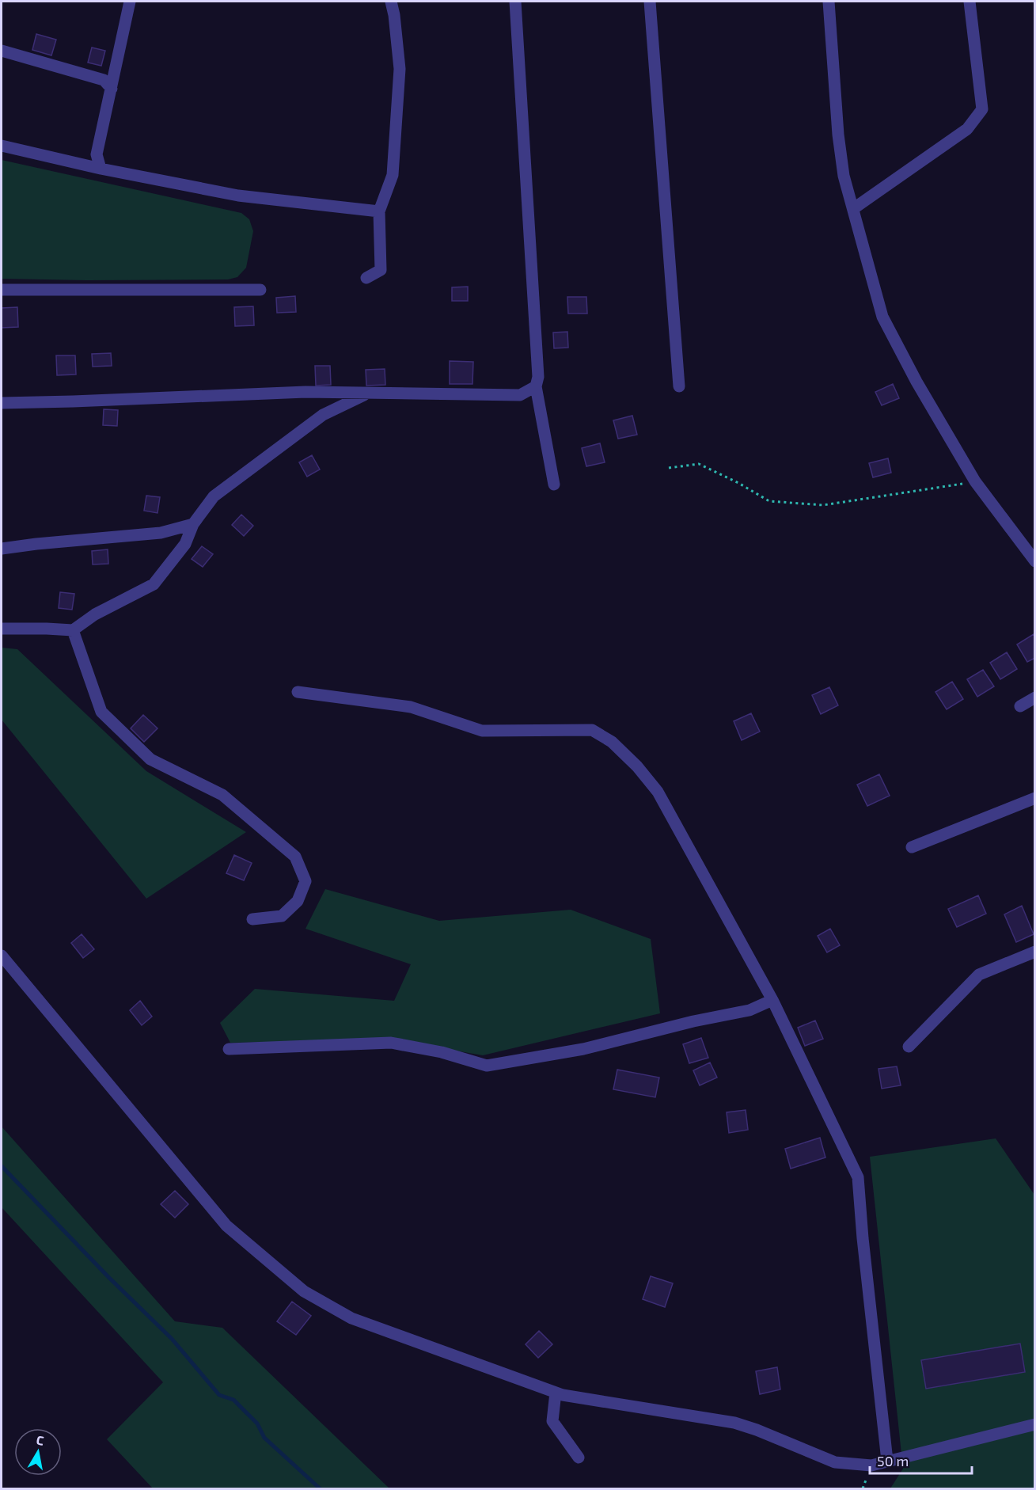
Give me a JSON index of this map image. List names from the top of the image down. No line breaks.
{"scale_bar":"50 m","north":"top"}
